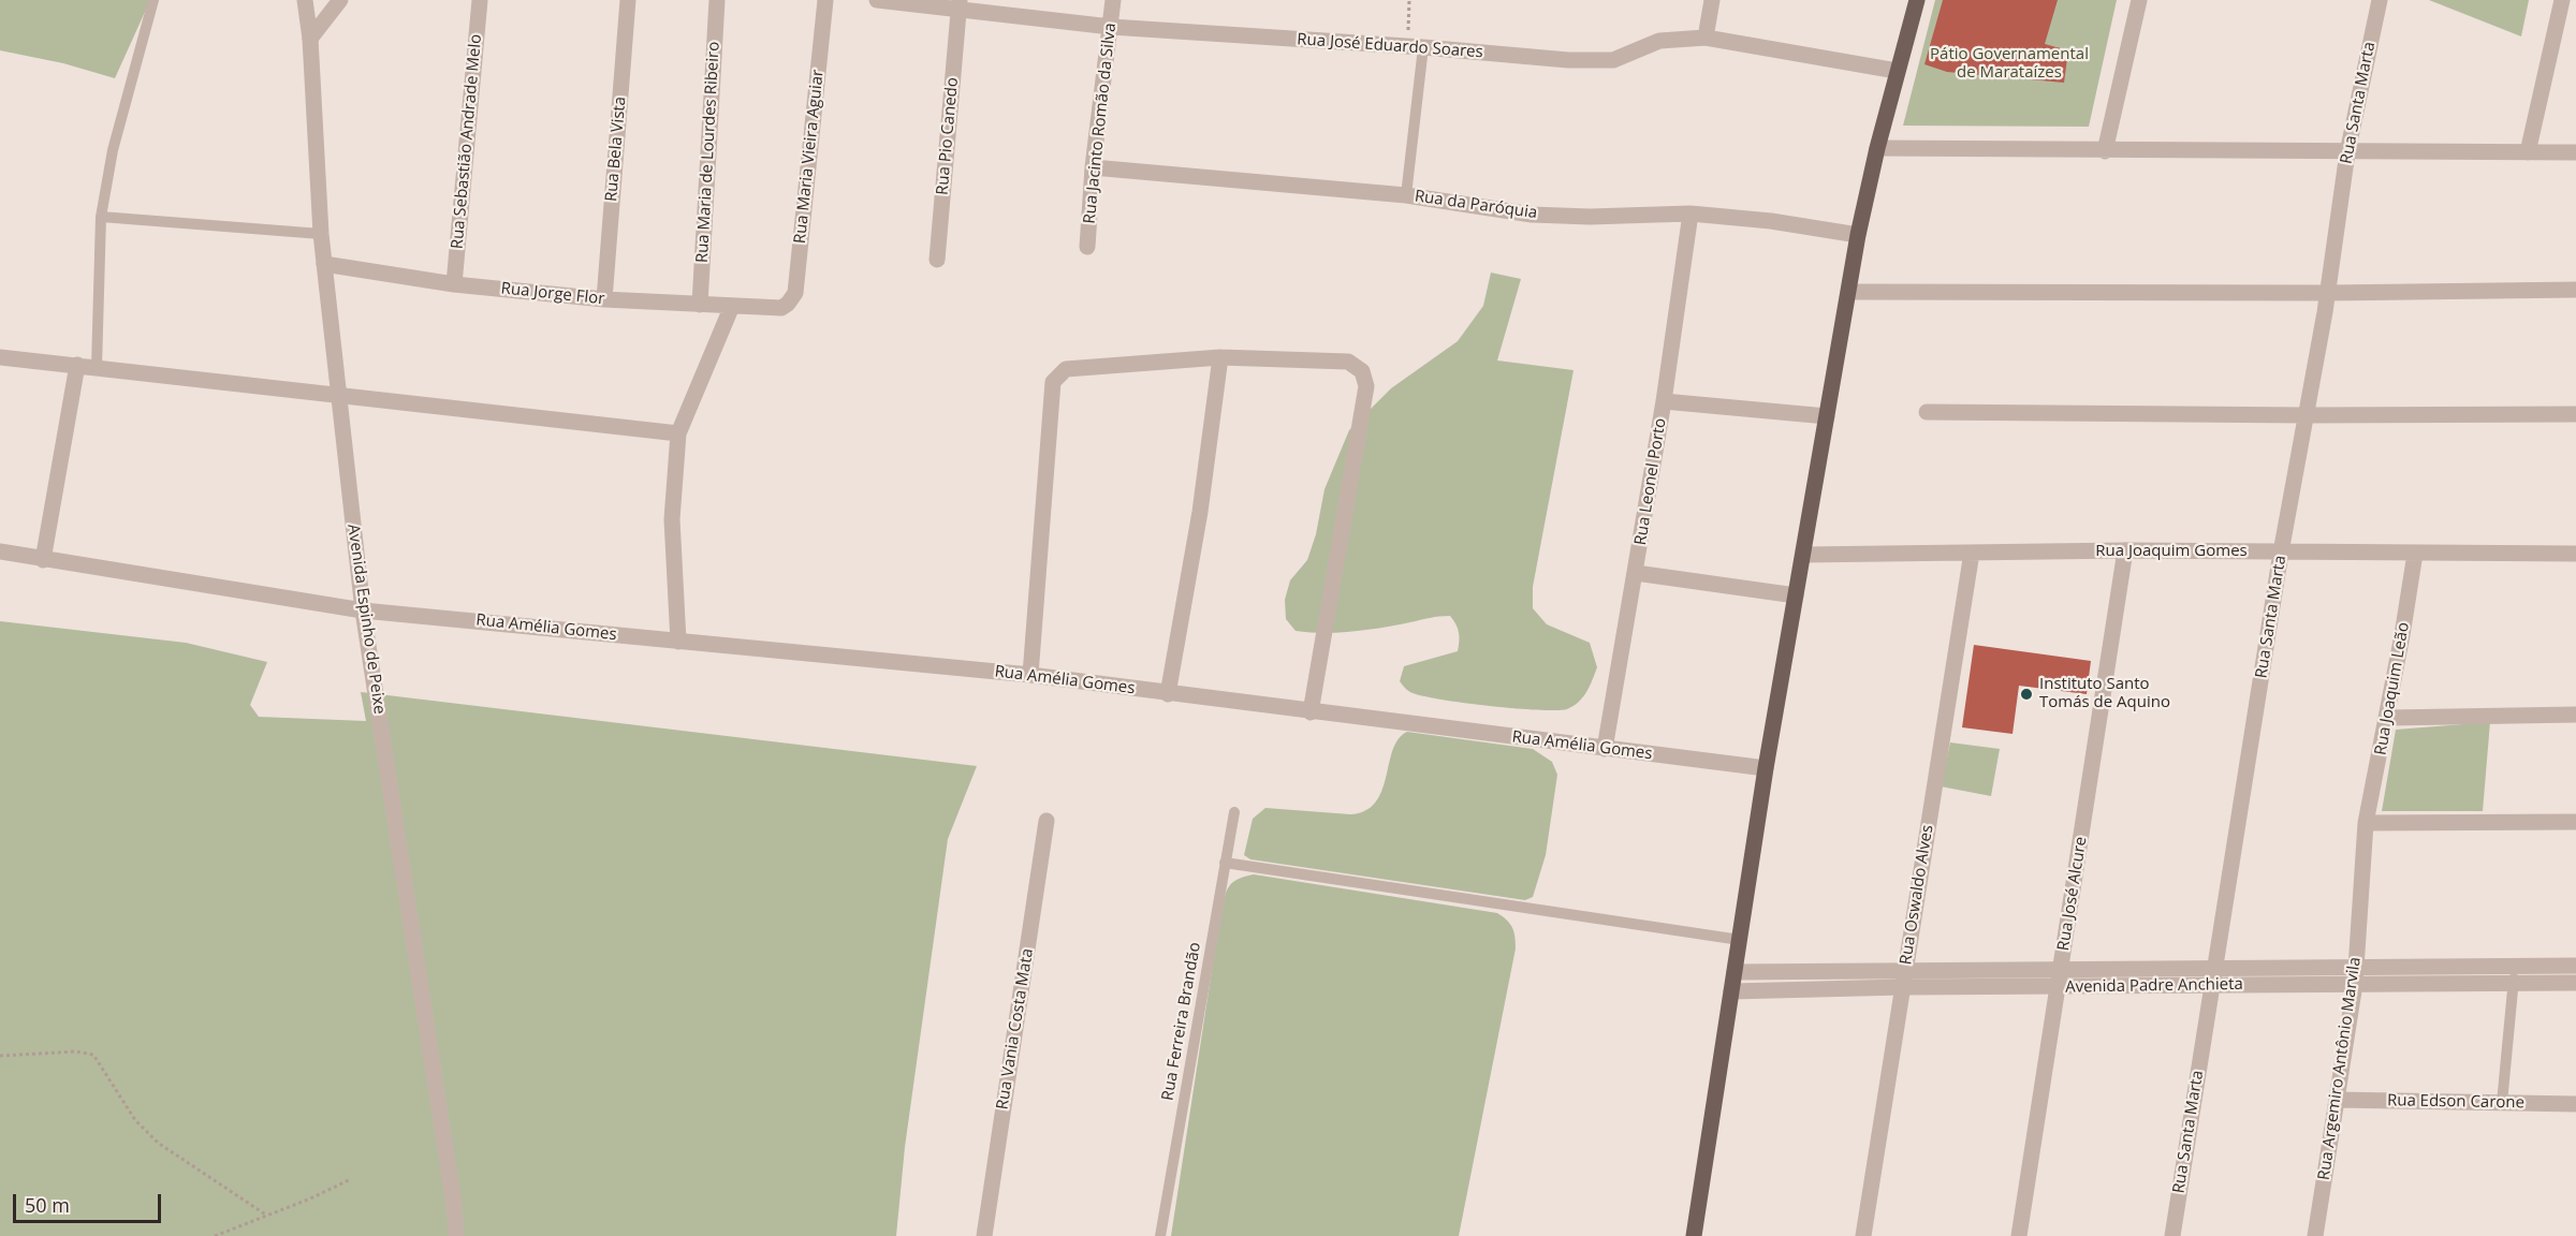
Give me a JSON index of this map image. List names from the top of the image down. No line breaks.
{"streets":{"street":["Rua José Eduardo Soares","Rua Santa Marta","Rua Jacinto Romão da Silva","Rua Pio Canedo","Rua Sebastião Andrade Melo","Rua Bela Vista","Rua Maria de Lourdes Ribeiro","Rua Maria Vieira Aguiar","Rua da Paróquia","Rua Jorge Flor","Rua Leonel Porto","Rua Joaquim Gomes","Avenida Espinho de Peixe","Rua Amélia Gomes","Rua Joaquim Leão","Rua José Alcure","Rua Oswaldo Alves","Avenida Padre Anchieta","Rua Vania Costa Mata","Rua Argemiro Antônio Marvila","Rua Edson Carone"],"lane":["Rua Ferreira Brandão"]},"crossings":[["Rua José Eduardo Soares","Rua Jacinto Romão da Silva"],["Rua José Eduardo Soares","Rua Pio Canedo"],["Rua Santa Marta","Rua Joaquim Gomes"],["Rua Santa Marta","Avenida Padre Anchieta"],["Rua Jacinto Romão da Silva","Rua da Paróquia"],["Rua Sebastião Andrade Melo","Rua Jorge Flor"],["Rua Bela Vista","Rua Jorge Flor"],["Rua Maria de Lourdes Ribeiro","Rua Jorge Flor"],["Rua Maria Vieira Aguiar","Rua Jorge Flor"],["Rua da Paróquia","Rua Leonel Porto"],["Rua Jorge Flor","Avenida Espinho de Peixe"],["Rua Leonel Porto","Rua Amélia Gomes"],["Rua Joaquim Gomes","Rua Joaquim Leão"],["Rua Joaquim Gomes","Rua José Alcure"],["Rua Joaquim Gomes","Rua Oswaldo Alves"],["Avenida Espinho de Peixe","Rua Amélia Gomes"],["Rua Joaquim Leão","Rua Argemiro Antônio Marvila"],["Rua José Alcure","Avenida Padre Anchieta"],["Rua Oswaldo Alves","Avenida Padre Anchieta"],["Avenida Padre Anchieta","Rua Argemiro Antônio Marvila"],["Rua Argemiro Antônio Marvila","Rua Edson Carone"]],"parks":["Pátio Governamental de Marataízes"],"places":["Instituto Santo Tomás de Aquino"],"scale_bar":"50 m"}
